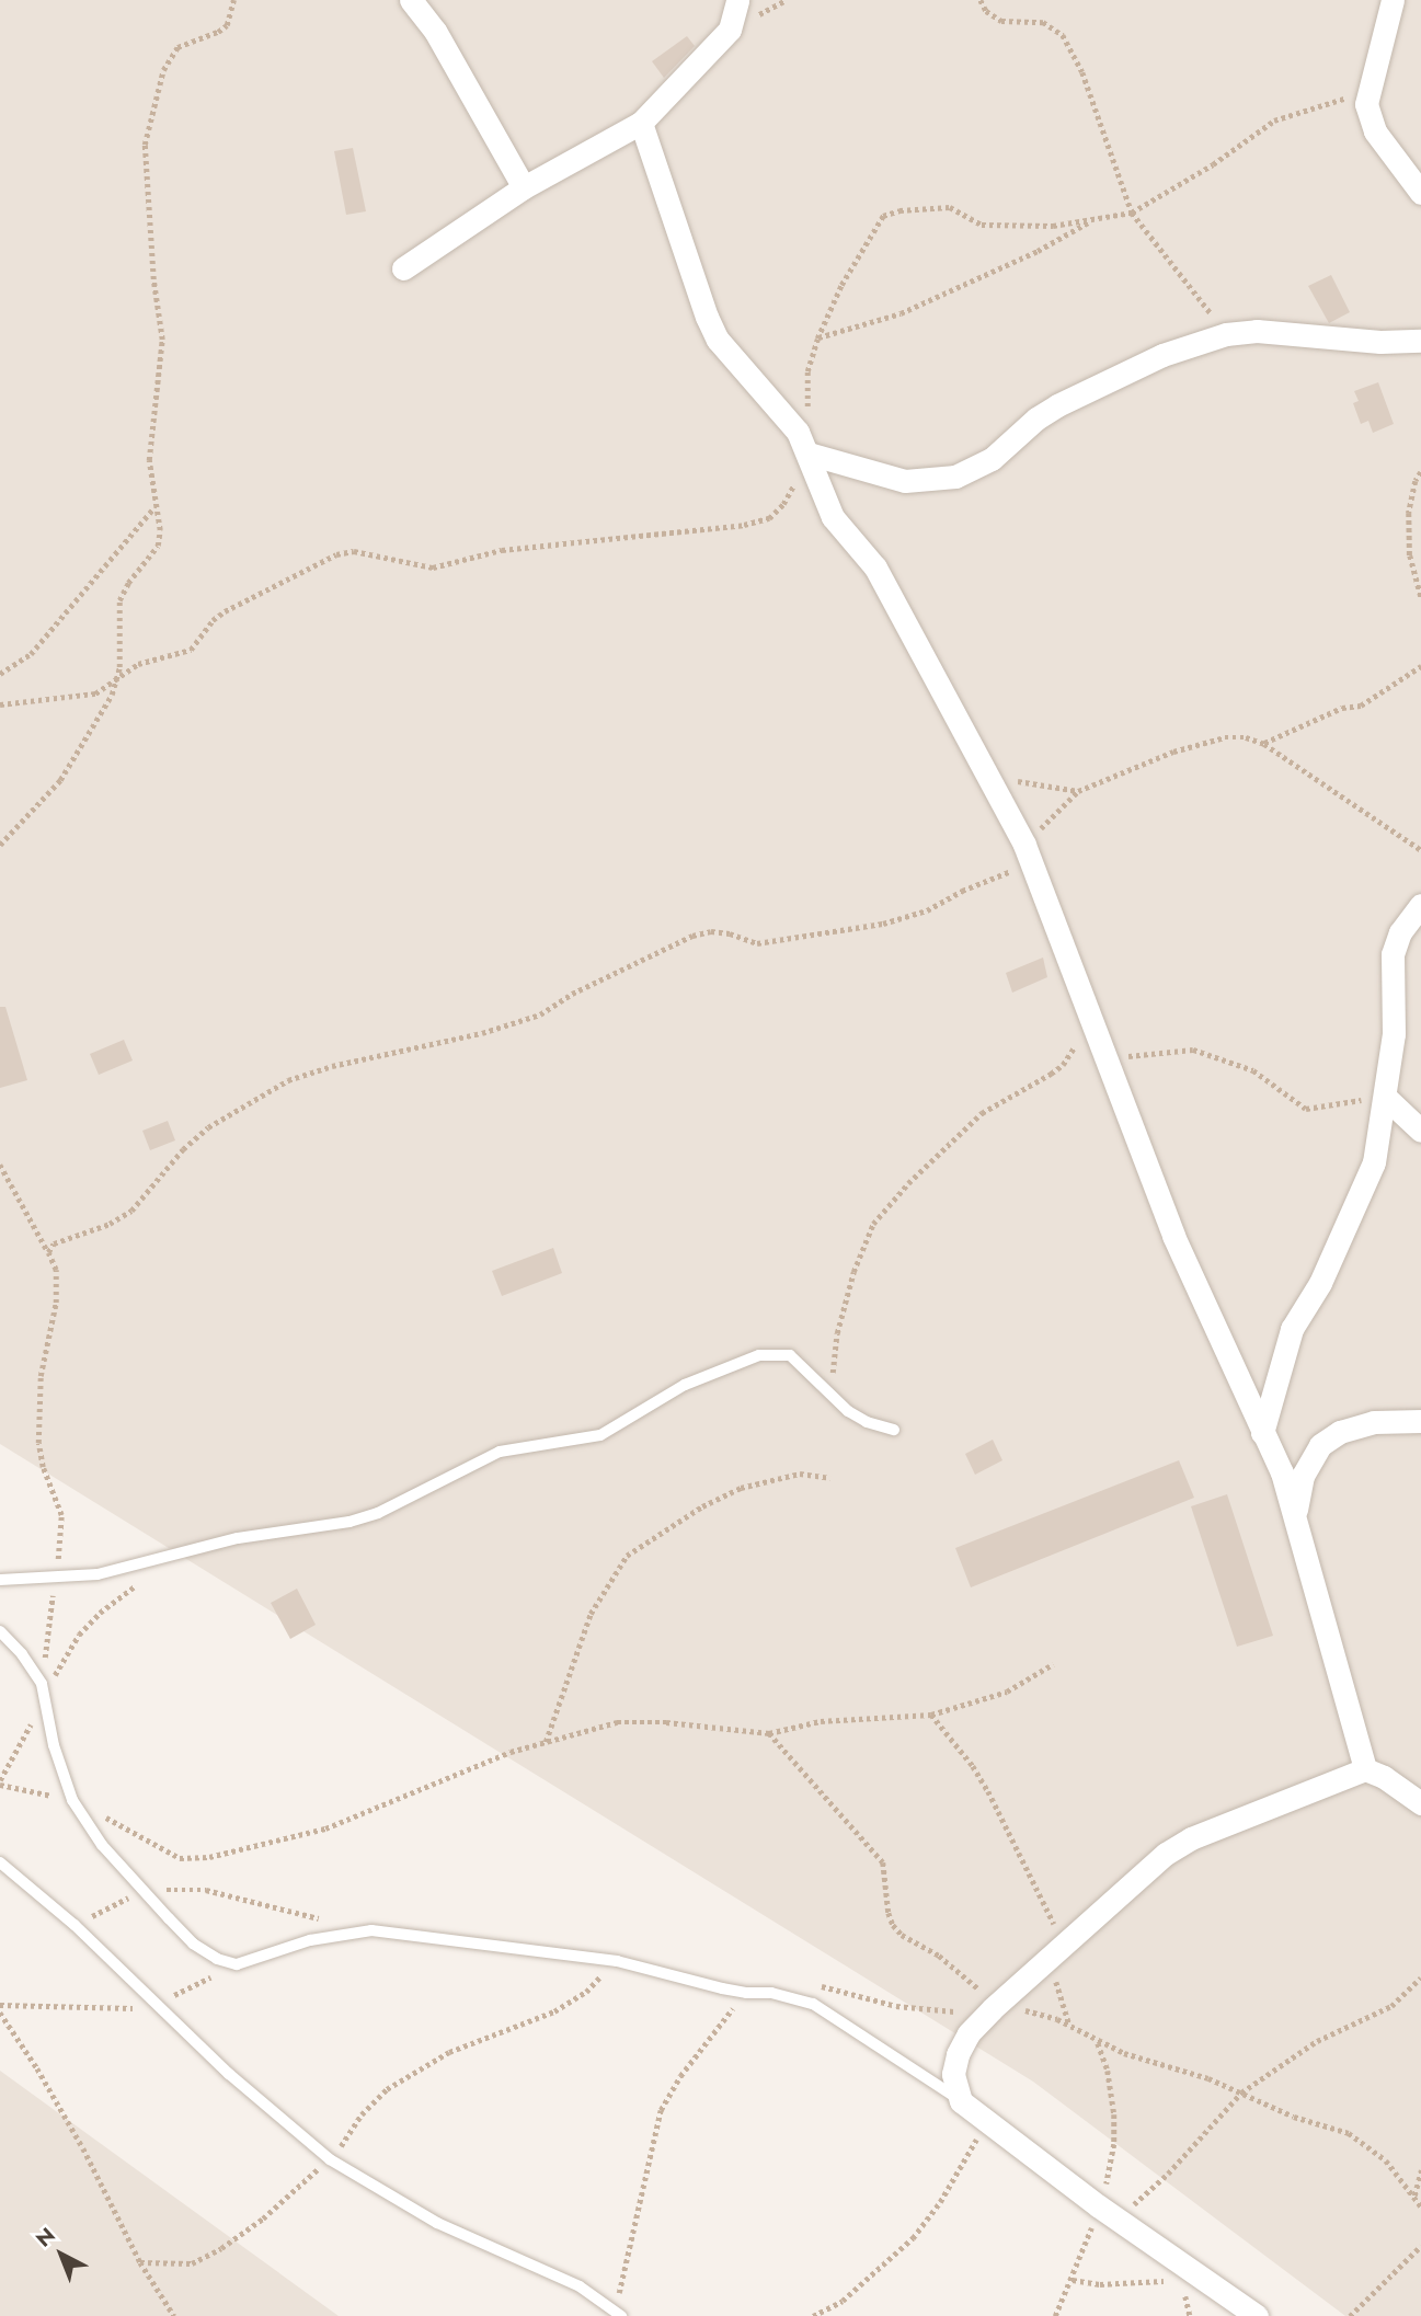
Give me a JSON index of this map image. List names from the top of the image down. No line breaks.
{"north":"top left"}
